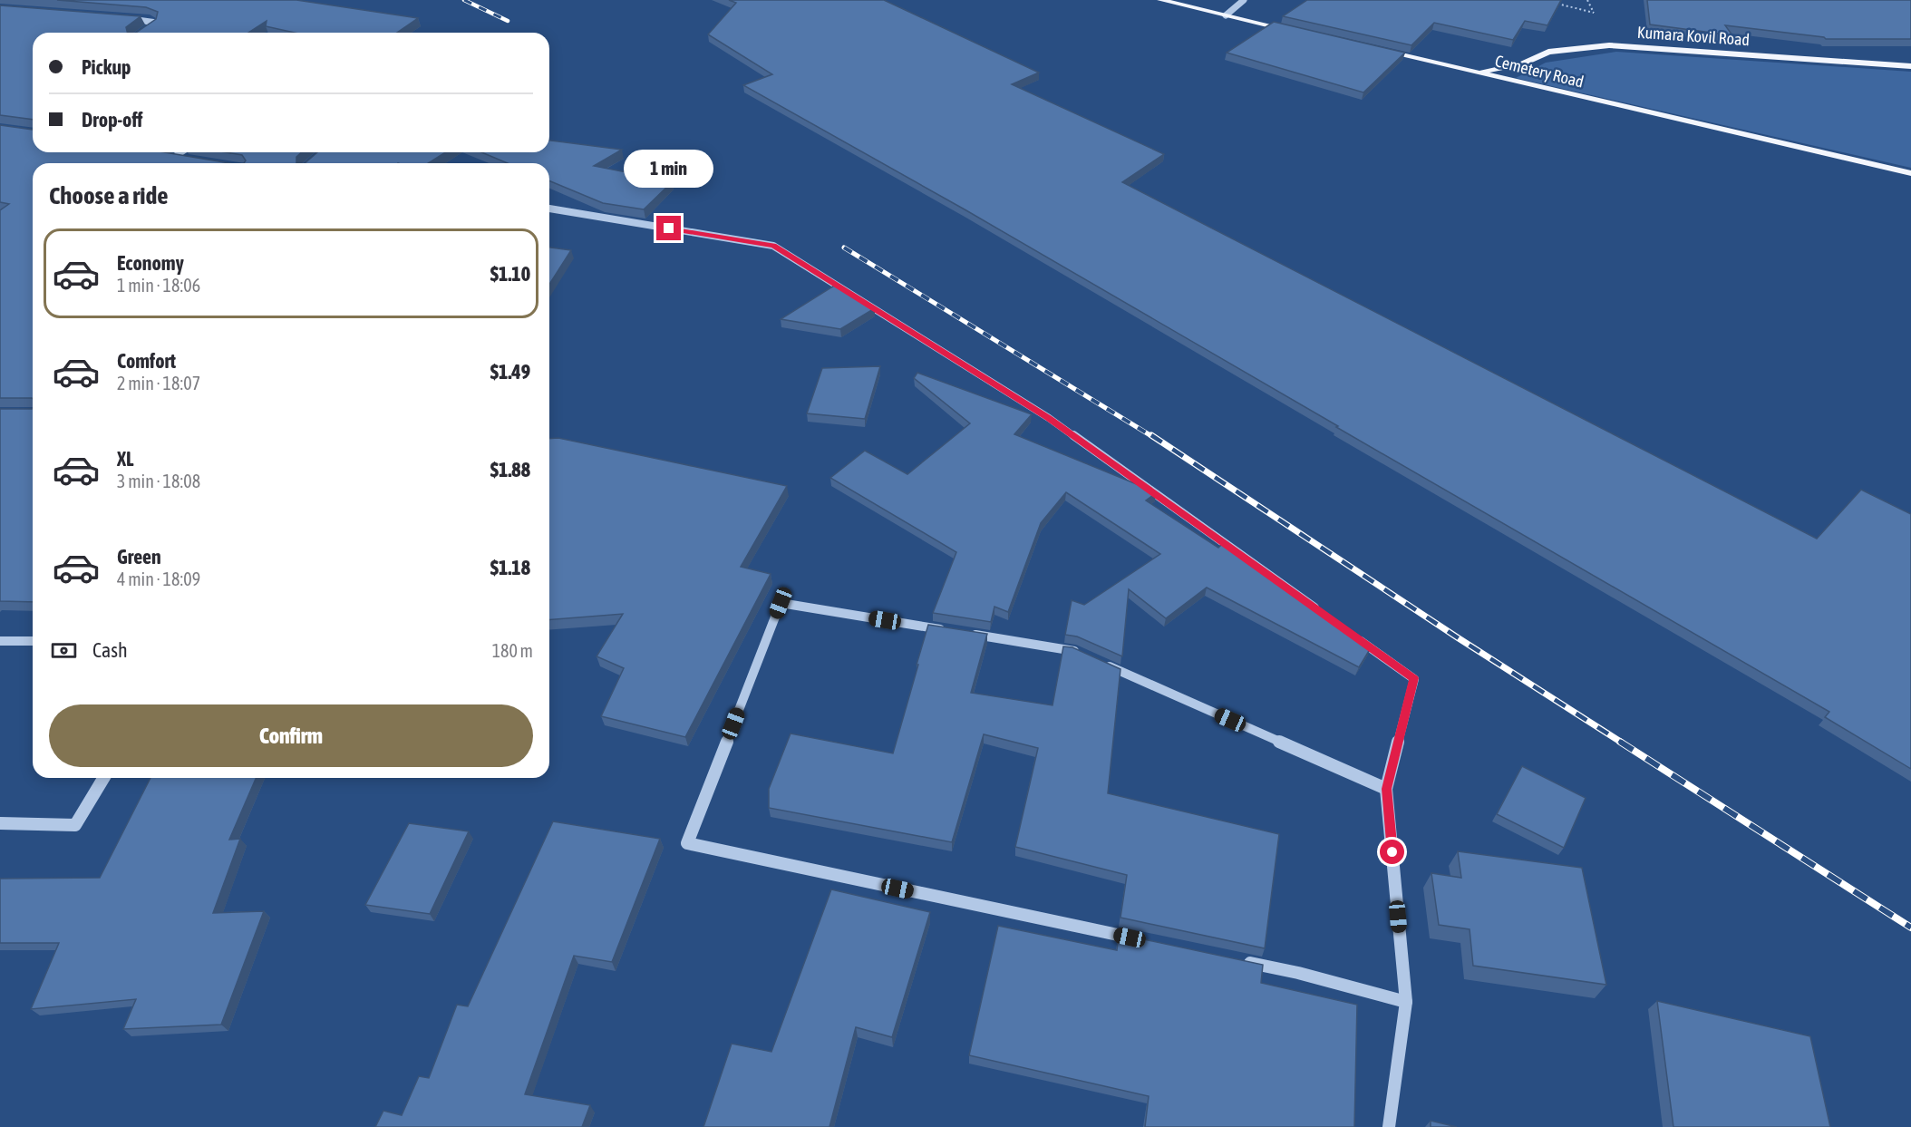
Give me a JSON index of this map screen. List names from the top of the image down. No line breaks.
{"streets":{"main road":["Kumara Kovil Road","Cemetery Road"]},"crossings":[["Kumara Kovil Road","Cemetery Road"]],"page":{"banner":["Pickup","Drop-off"],"bubble":"1 min","heading":"Choose a ride","list":[{"name":"Economy","note":"1 min · 18:06","value":"$1.10"},{"name":"Comfort","note":"2 min · 18:07","value":"$1.49"},{"name":"XL","note":"3 min · 18:08","value":"$1.88"},{"name":"Green","note":"4 min · 18:09","value":"$1.18"}],"pay":["Cash","180 m"],"buttons":"Confirm"}}
